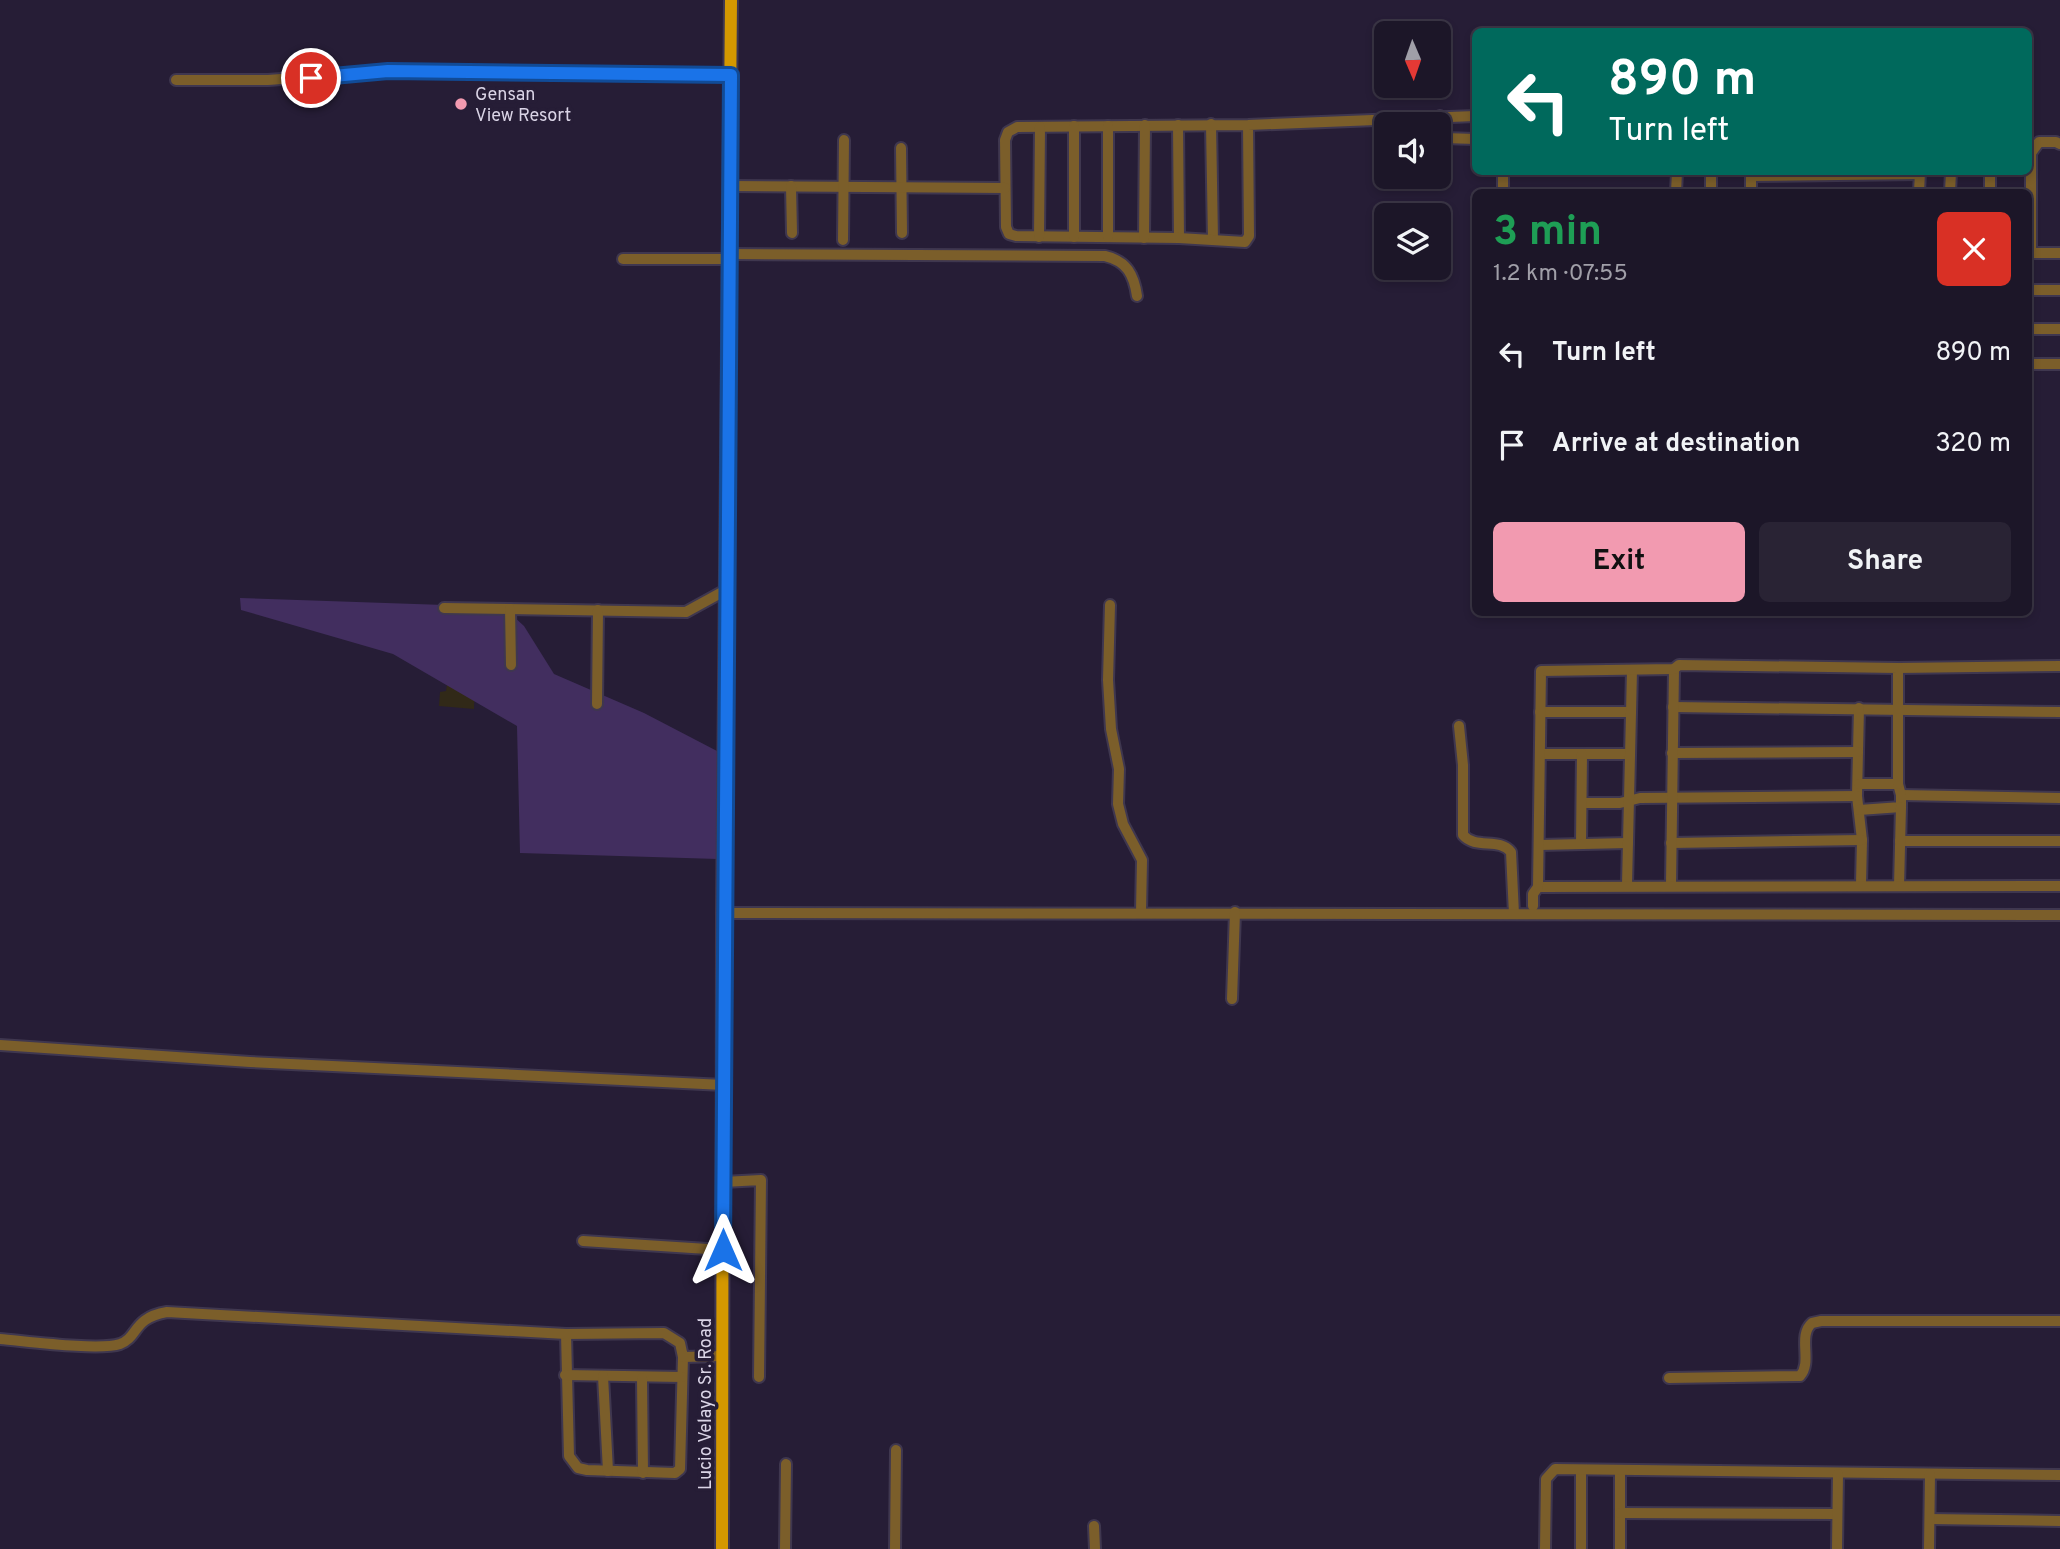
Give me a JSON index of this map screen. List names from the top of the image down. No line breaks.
{"streets":{"main road":["Lucio Velayo Sr. Road"]},"places":["Gensan View Resort"],"north":"bottom","page":{"turn":["890 m","Turn left"],"heading":["3 min","1.2 km · 07:55"],"list":[{"name":"Turn left","value":"890 m"},{"name":"Arrive at destination","value":"320 m"}],"buttons":["Exit","Share"]}}
